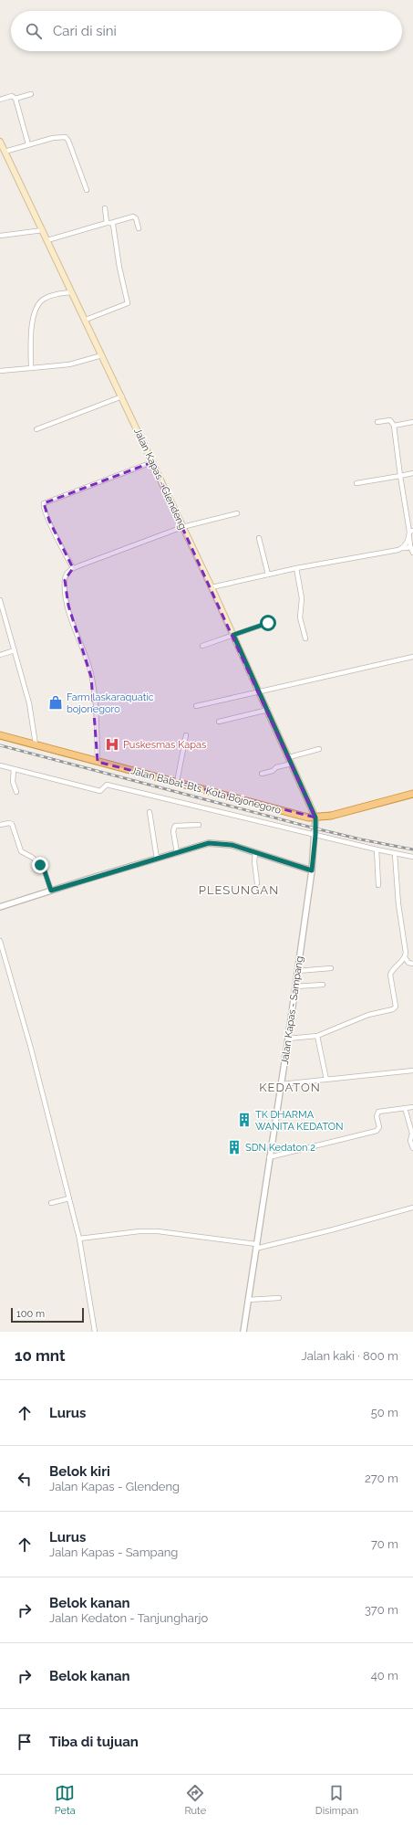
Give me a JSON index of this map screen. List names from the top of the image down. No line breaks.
{"streets":{"highway":["Jalan Babat-Bts. Kota Bojonegoro"],"main road":["Jalan Kapas - Glendeng"],"street":["Jalan Kapas - Sampang"]},"crossings":[["Jalan Kapas - Glendeng","Jalan Babat-Bts. Kota Bojonegoro"],["Jalan Kapas - Glendeng","Jalan Kapas - Sampang"],["Jalan Babat-Bts. Kota Bojonegoro","Jalan Kapas - Sampang"]],"districts":["PLESUNGAN","KEDATON"],"places":{"shop":["Farm laskaraquatic bojonegoro"],"hospital":["Puskesmas Kapas"],"building":["TK DHARMA WANITA KEDATON","SDN Kedaton 2"]},"scale_bar":"100 m","page":{"search":"Cari di sini","scale":"100 m","heading":["10 mnt","Jalan kaki · 800 m"],"list":[["Lurus","50 m"],["Belok kiri","Jalan Kapas - Glendeng","270 m"],["Lurus","Jalan Kapas - Sampang","70 m"],["Belok kanan","Jalan Kedaton - Tanjungharjo","370 m"],["Belok kanan","40 m"],"Tiba di tujuan"],"nav":["Peta","Rute","Disimpan"]}}
